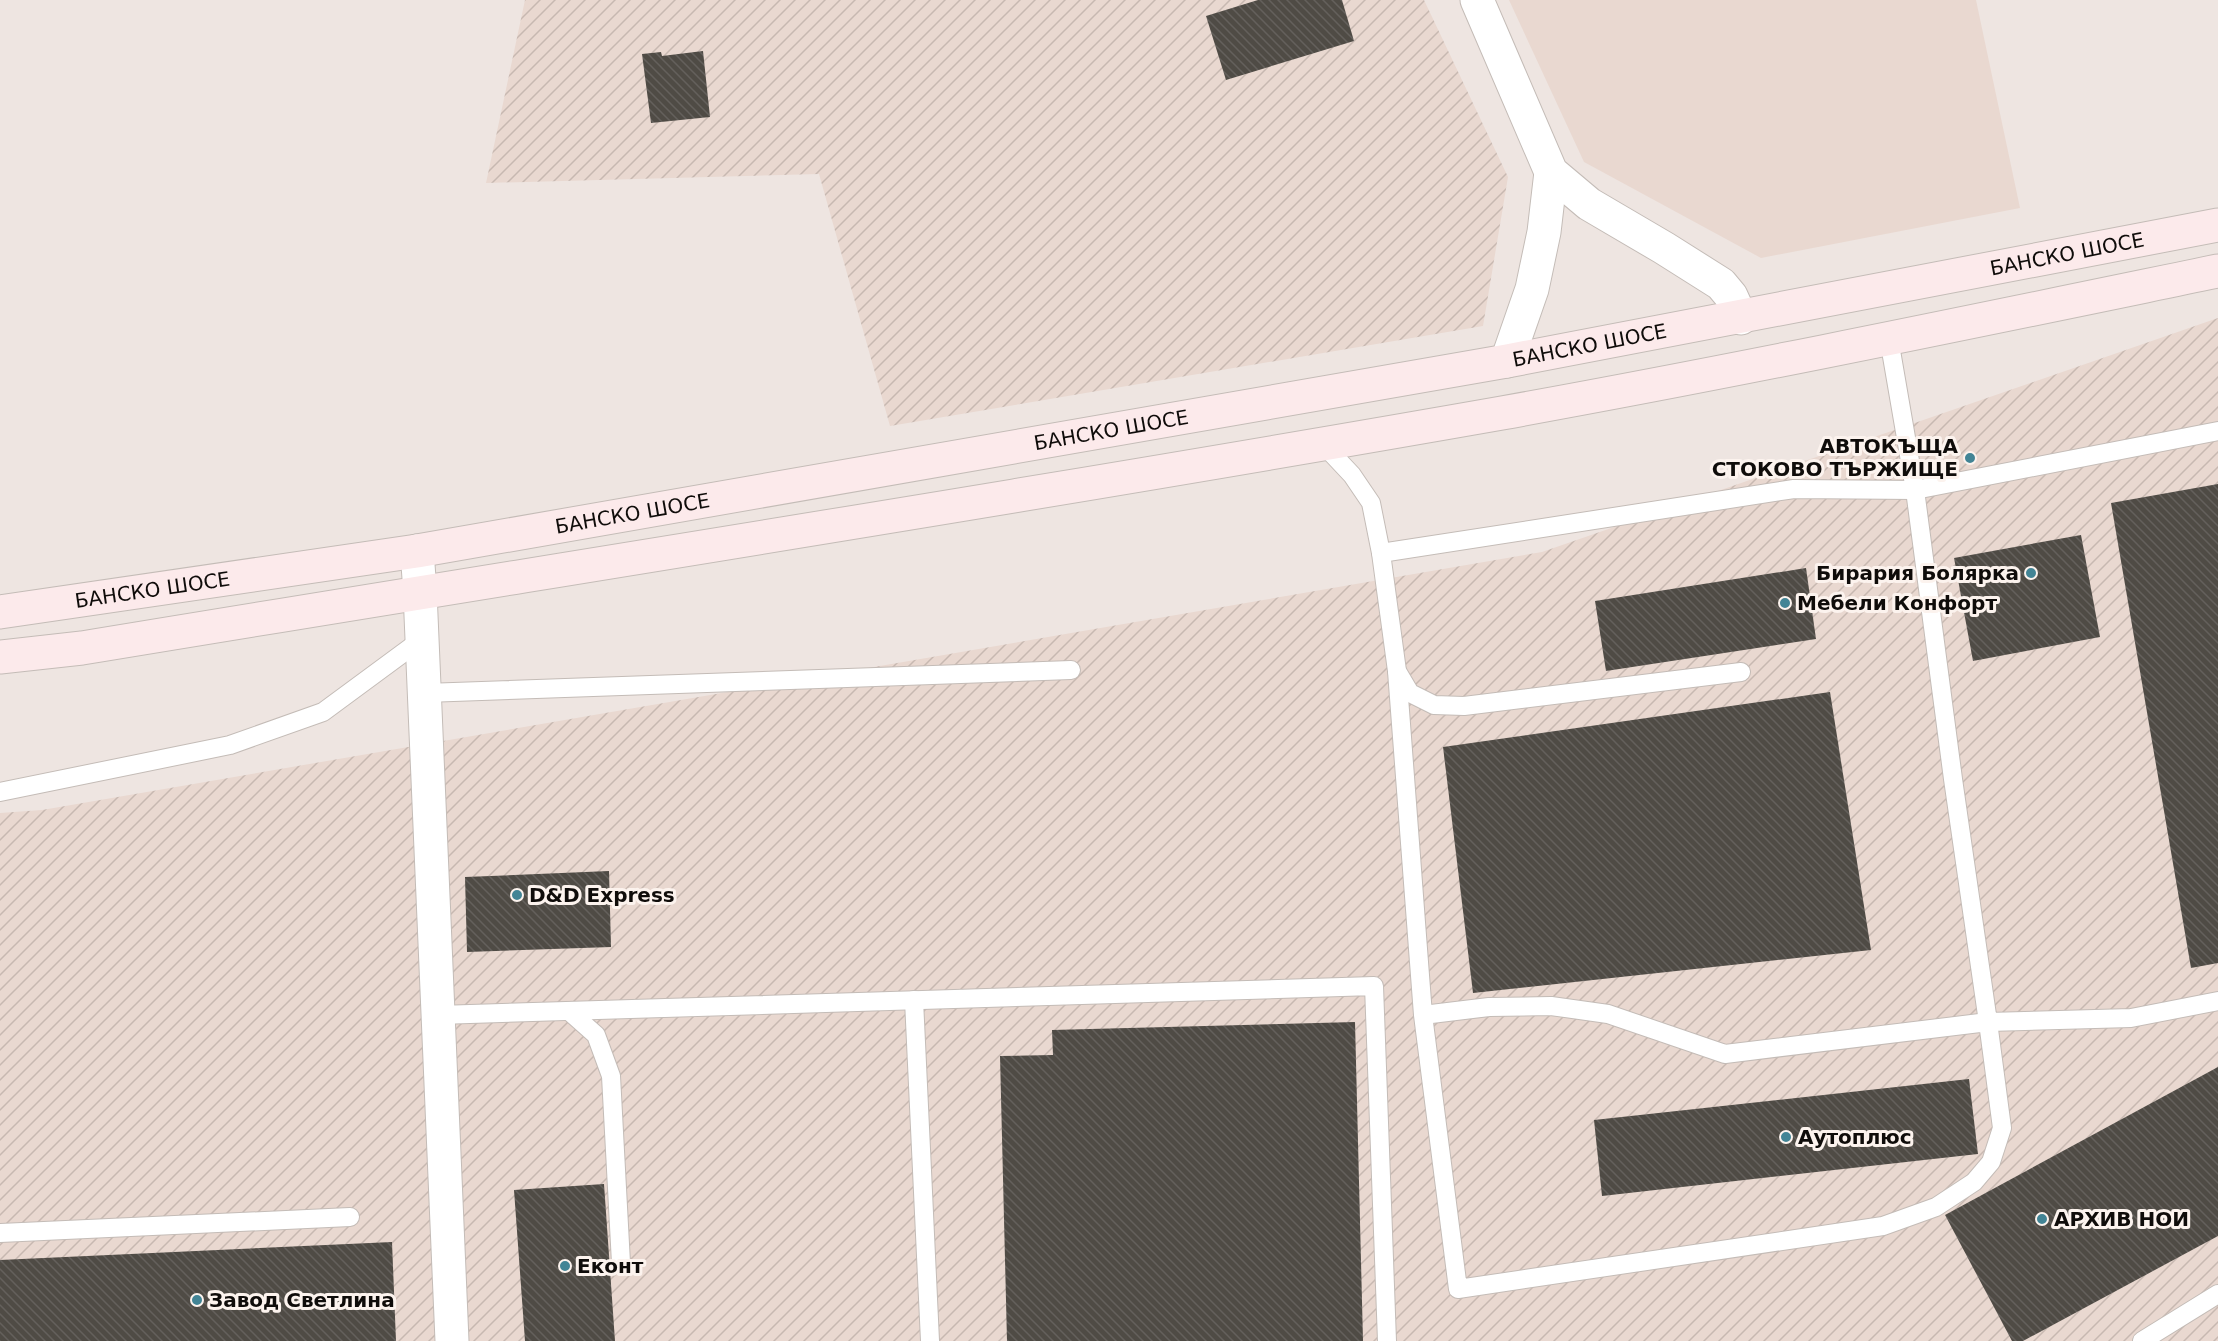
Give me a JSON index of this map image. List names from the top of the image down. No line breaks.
{"streets":{"main road":["БАНСКО ШОСЕ"]},"places":["АВТОКЪЩА СТОКОВО ТЪРЖИЩЕ","Бирария Болярка","Мебели Конфорт","D&D Express","Аутоплюс","АРХИВ НОИ","Еконт","Завод Светлина"]}
